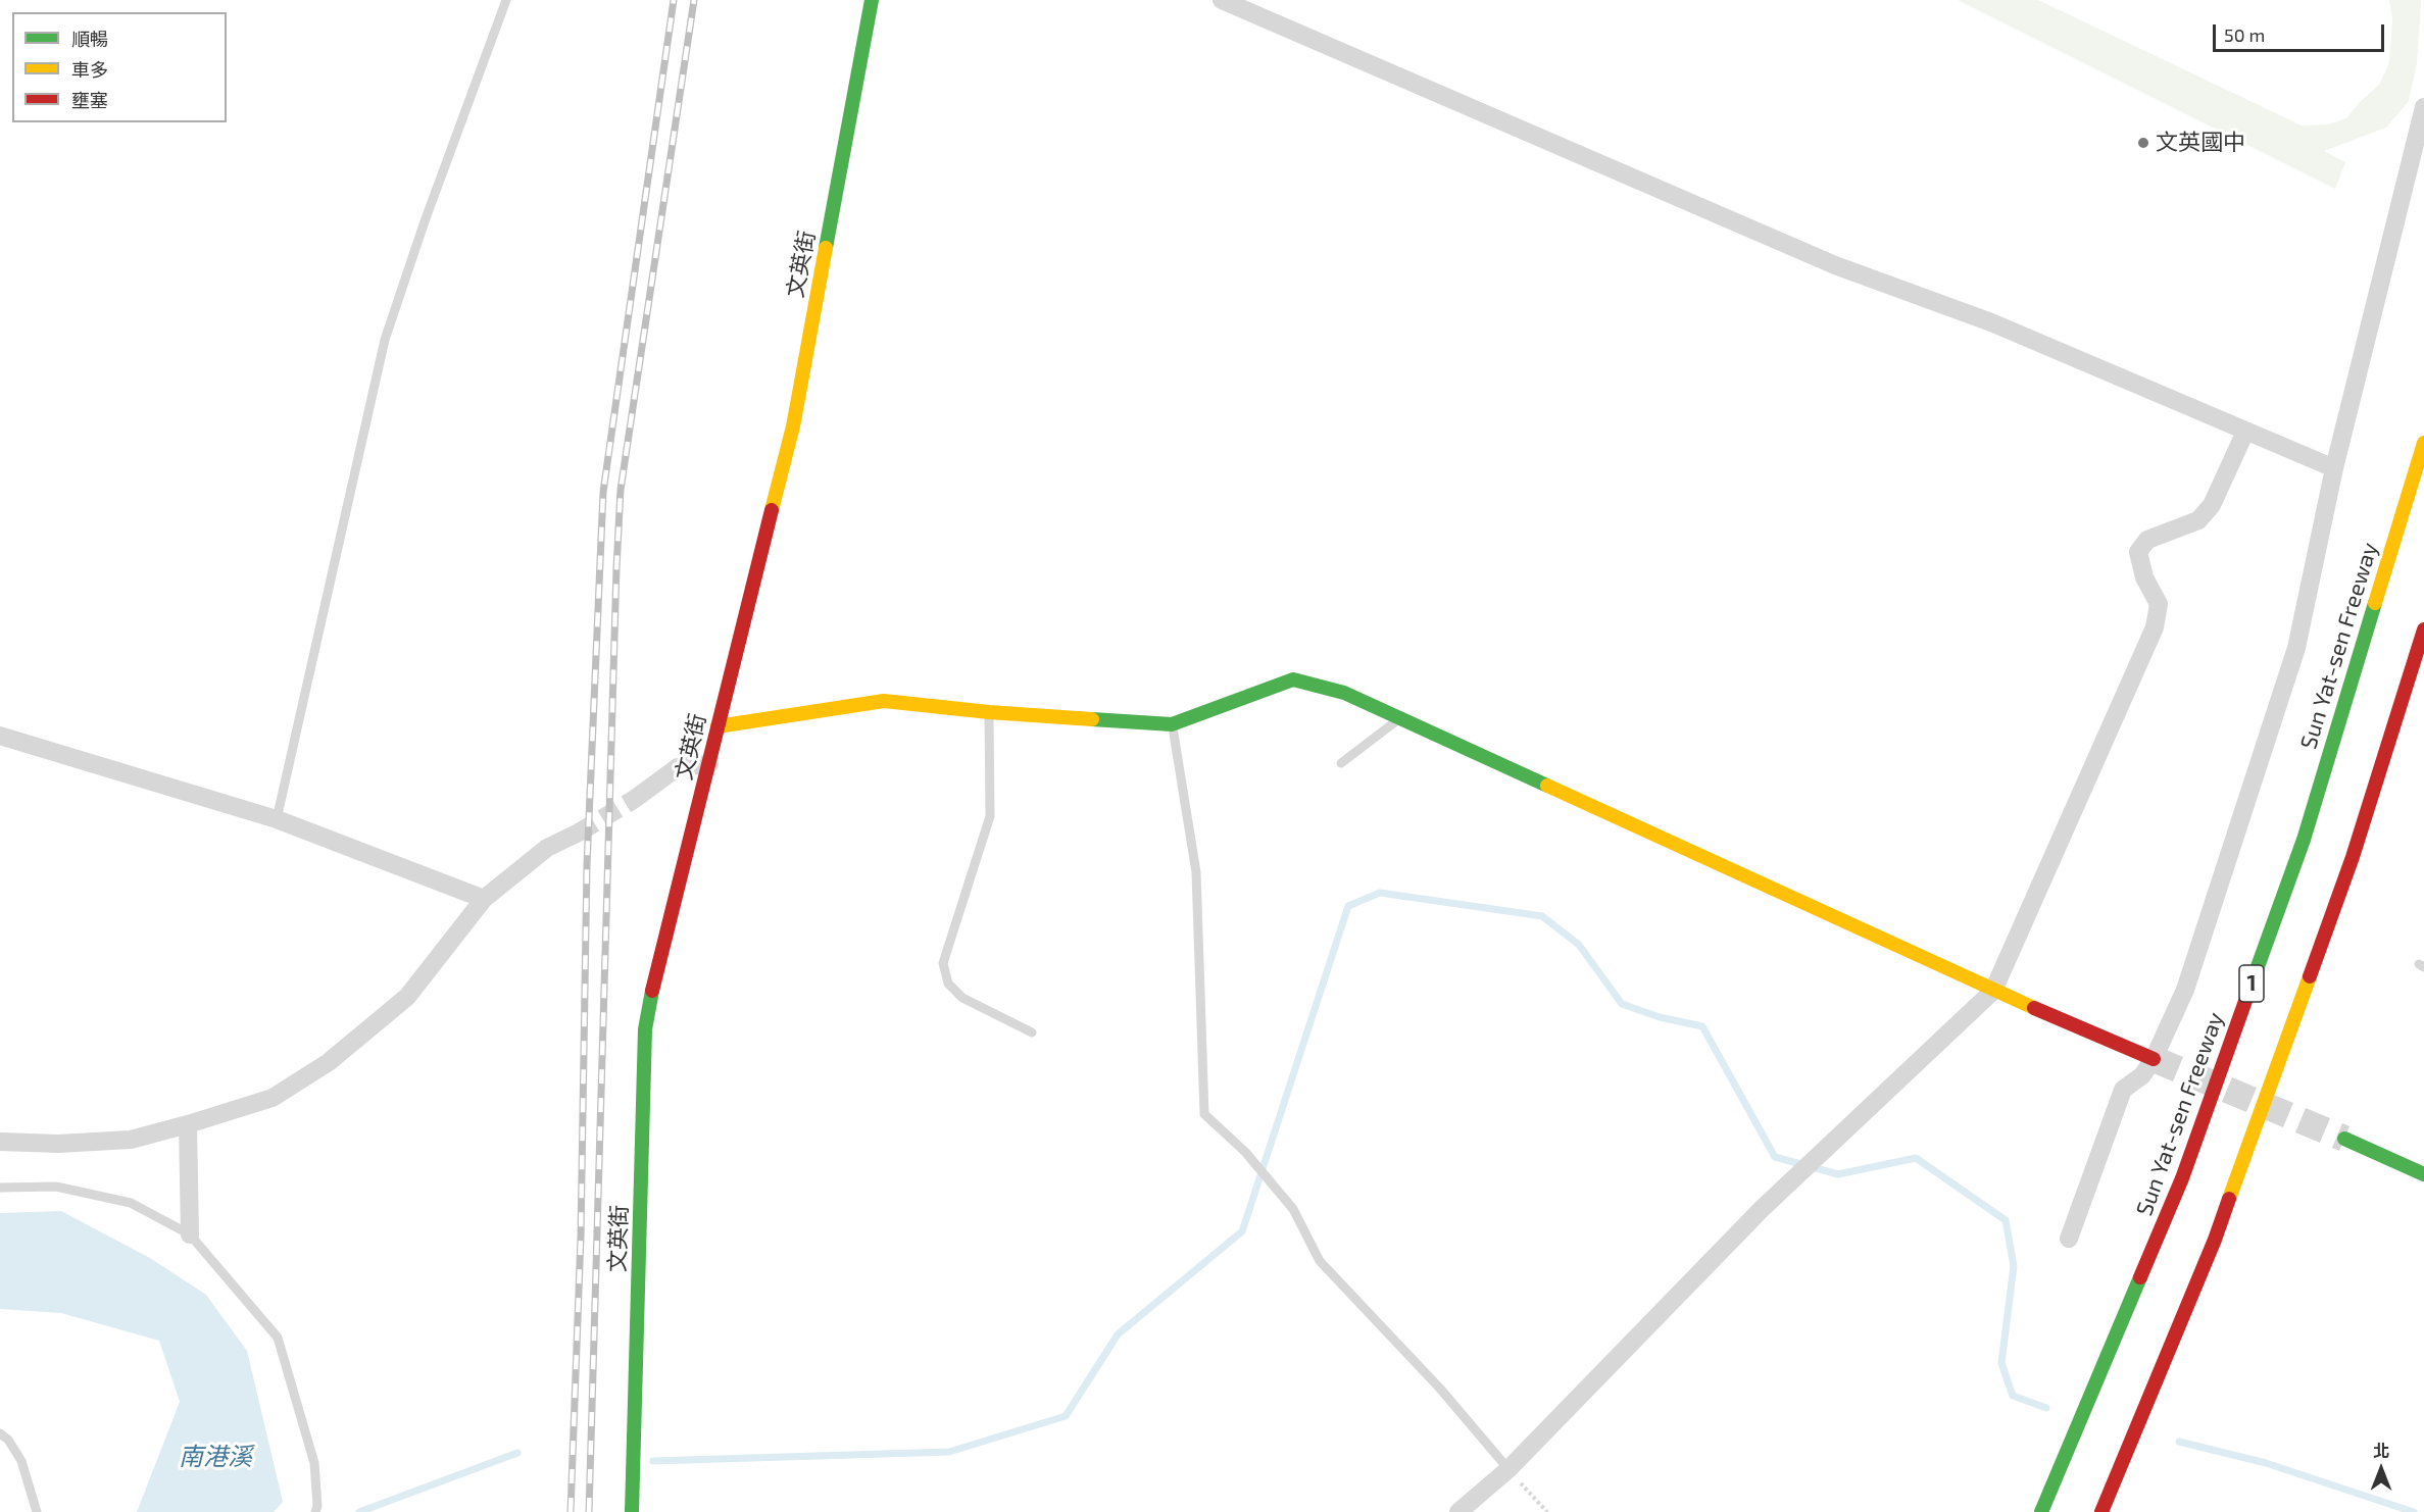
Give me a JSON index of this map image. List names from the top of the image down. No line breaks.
{"streets":{"main road":["文英街","Sun Yat-sen Freeway","1"]},"water":["南港溪"],"places":["文英國中"],"legend":["順暢","車多","壅塞"],"scale_bar":"50 m","north":"top"}
